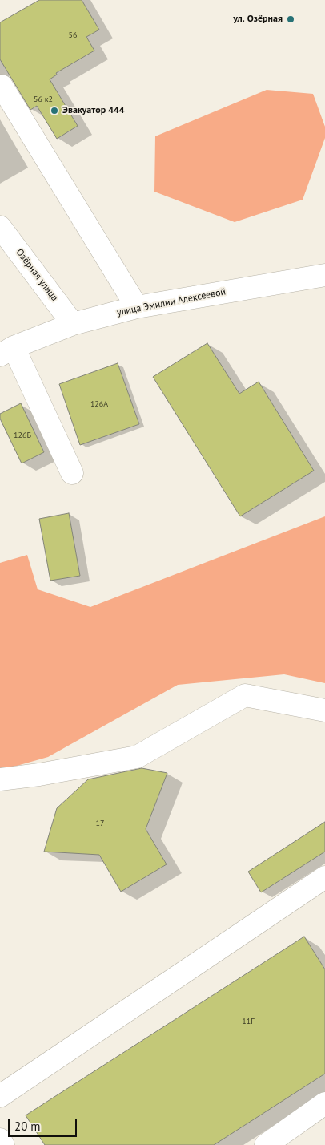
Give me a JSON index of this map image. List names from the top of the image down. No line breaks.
{"streets":{"street":["Озёрная улица","улица Эмилии Алексеевой"]},"crossings":[["Озёрная улица","улица Эмилии Алексеевой"]],"places":["ул. Озёрная","Эвакуатор 444"],"house_numbers":["56","56 к2","126А","126Б","17","11Г"],"scale_bar":"20 m"}
